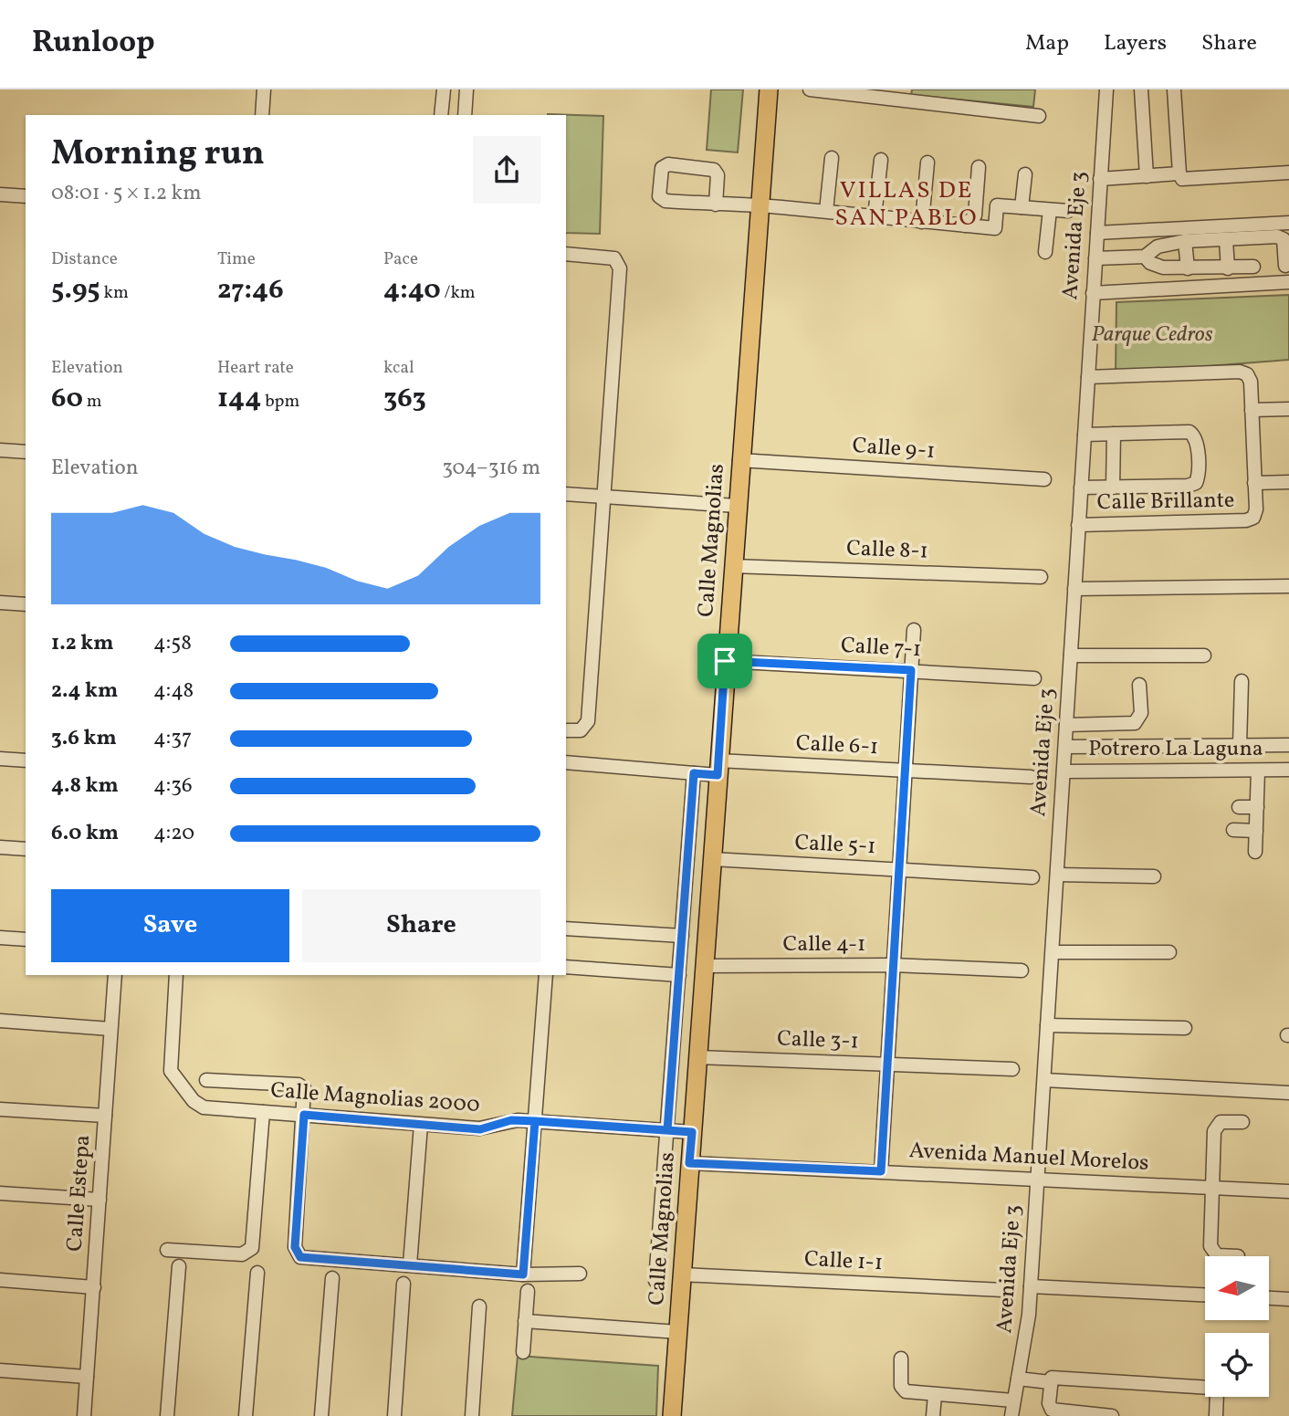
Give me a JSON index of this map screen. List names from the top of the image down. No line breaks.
{"streets":{"main road":["Calle Magnolias"],"street":["Avenida Eje 3","Calle 9-1","Calle Brillante","Calle 8-1","Calle 7-1","Calle 6-1","Potrero La Laguna","Calle 5-1","Calle 4-1","Calle 3-1","Calle Magnolias 2000","Avenida Manuel Morelos","Calle Estepa","Calle 1-1"]},"crossings":[["Avenida Eje 3","Calle Brillante"],["Avenida Eje 3","Potrero La Laguna"],["Avenida Eje 3","Avenida Manuel Morelos"],["Calle 9-1","Calle Magnolias"],["Calle Magnolias","Calle 8-1"],["Calle Magnolias","Calle 7-1"],["Calle Magnolias","Calle 6-1"],["Calle Magnolias","Calle 5-1"],["Calle Magnolias","Calle 4-1"],["Calle Magnolias","Calle 3-1"],["Calle Magnolias","Calle Magnolias 2000"],["Calle Magnolias","Avenida Manuel Morelos"],["Calle Magnolias","Calle 1-1"]],"districts":["VILLAS DE SAN PABLO"],"parks":["Parque Cedros"],"north":"left","page":{"header":"Runloop","nav":["Map","Layers","Share"],"heading":["Morning run","08:01 · 5 × 1.2 km"],"stats":[["Distance","5.95 km"],["Time","27:46"],["Pace","4:40 /km"],["Elevation","60 m"],["Heart rate","144 bpm"],["kcal","363"]],"chart":["Elevation","304–316 m"],"list":[{"name":"1.2 km","note":"4:58"},{"name":"2.4 km","note":"4:48"},{"name":"3.6 km","note":"4:37"},{"name":"4.8 km","note":"4:36"},{"name":"6.0 km","note":"4:20"}],"buttons":["Save","Share"]}}
